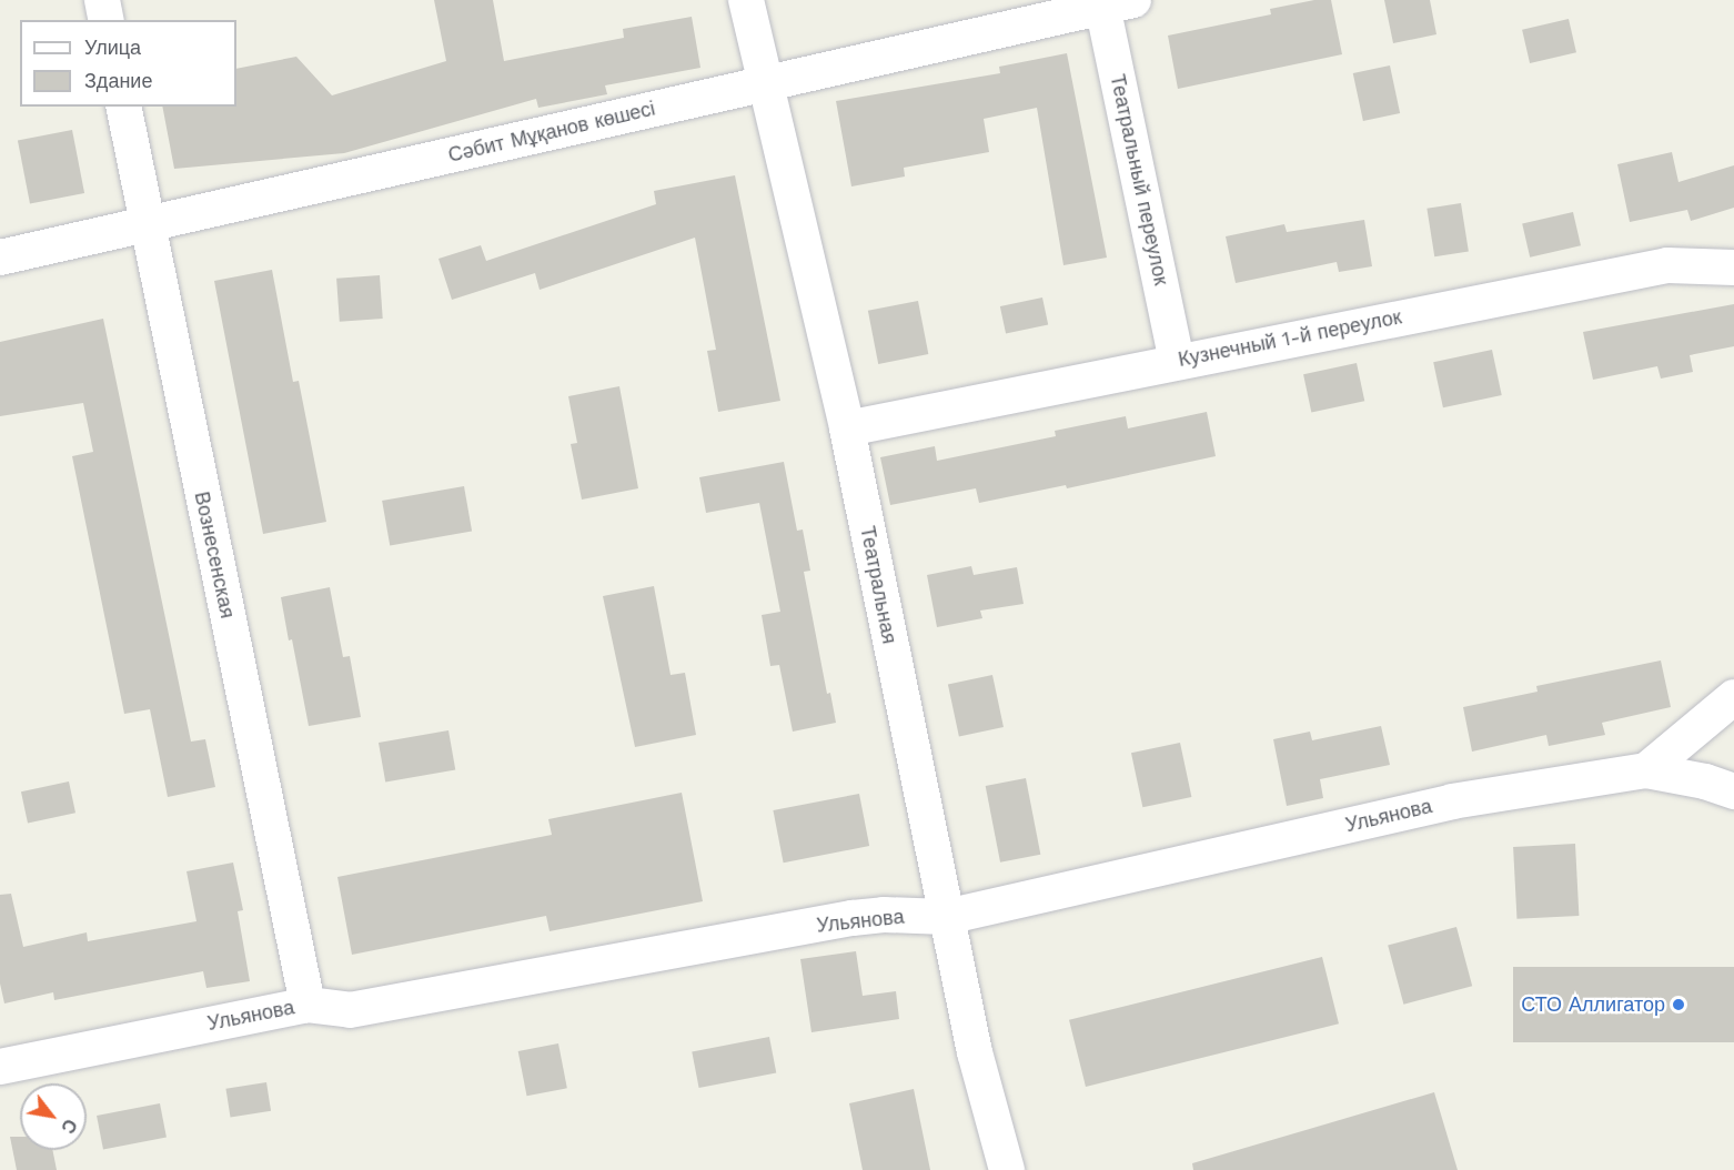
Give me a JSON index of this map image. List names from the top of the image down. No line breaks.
{"streets":{"street":["Сәбит Мұқанов көшесі","Театральный переулок","Кузнечный 1-й переулок","Вознесенская","Театральная","Ульянова"]},"crossings":[["Сәбит Мұқанов көшесі","Театральный переулок"],["Сәбит Мұқанов көшесі","Вознесенская"],["Сәбит Мұқанов көшесі","Театральная"],["Театральный переулок","Кузнечный 1-й переулок"],["Кузнечный 1-й переулок","Театральная"],["Вознесенская","Ульянова"],["Театральная","Ульянова"]],"places":["СТО Аллигатор"],"legend":["Улица","Здание"],"north":"bottom right"}
